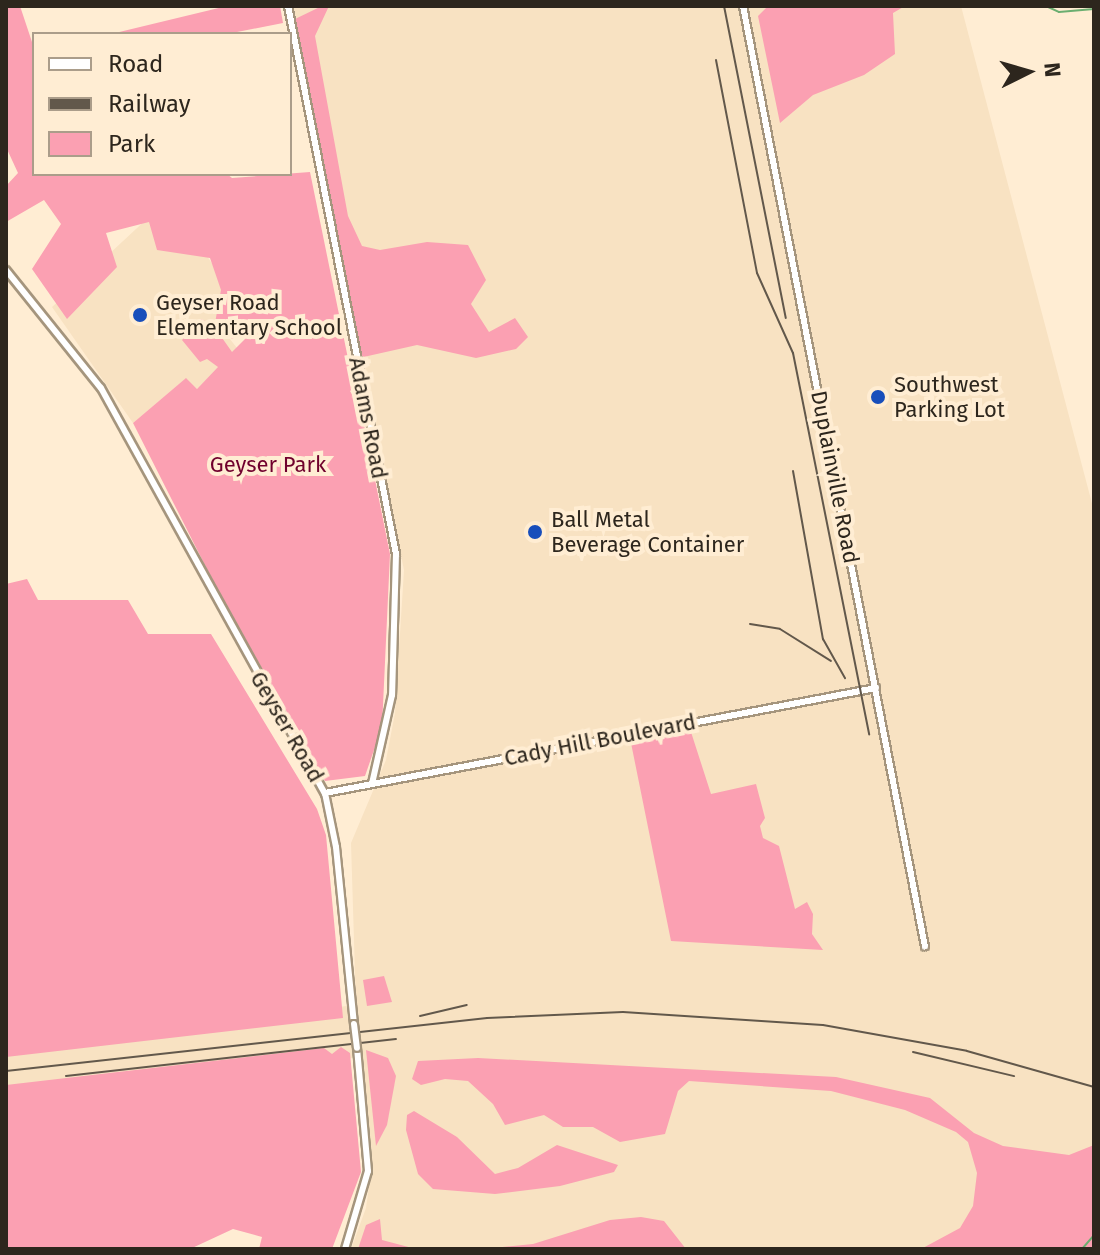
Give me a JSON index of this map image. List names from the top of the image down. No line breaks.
{"streets":{"street":["Adams Road","Duplainville Road","Geyser Road","Cady Hill Boulevard"]},"crossings":[["Adams Road","Cady Hill Boulevard"],["Duplainville Road","Cady Hill Boulevard"],["Geyser Road","Cady Hill Boulevard"]],"parks":["Geyser Park"],"places":["Geyser Road Elementary School","Southwest Parking Lot","Ball Metal Beverage Container"],"legend":["Road","Railway","Park"],"north":"right"}
